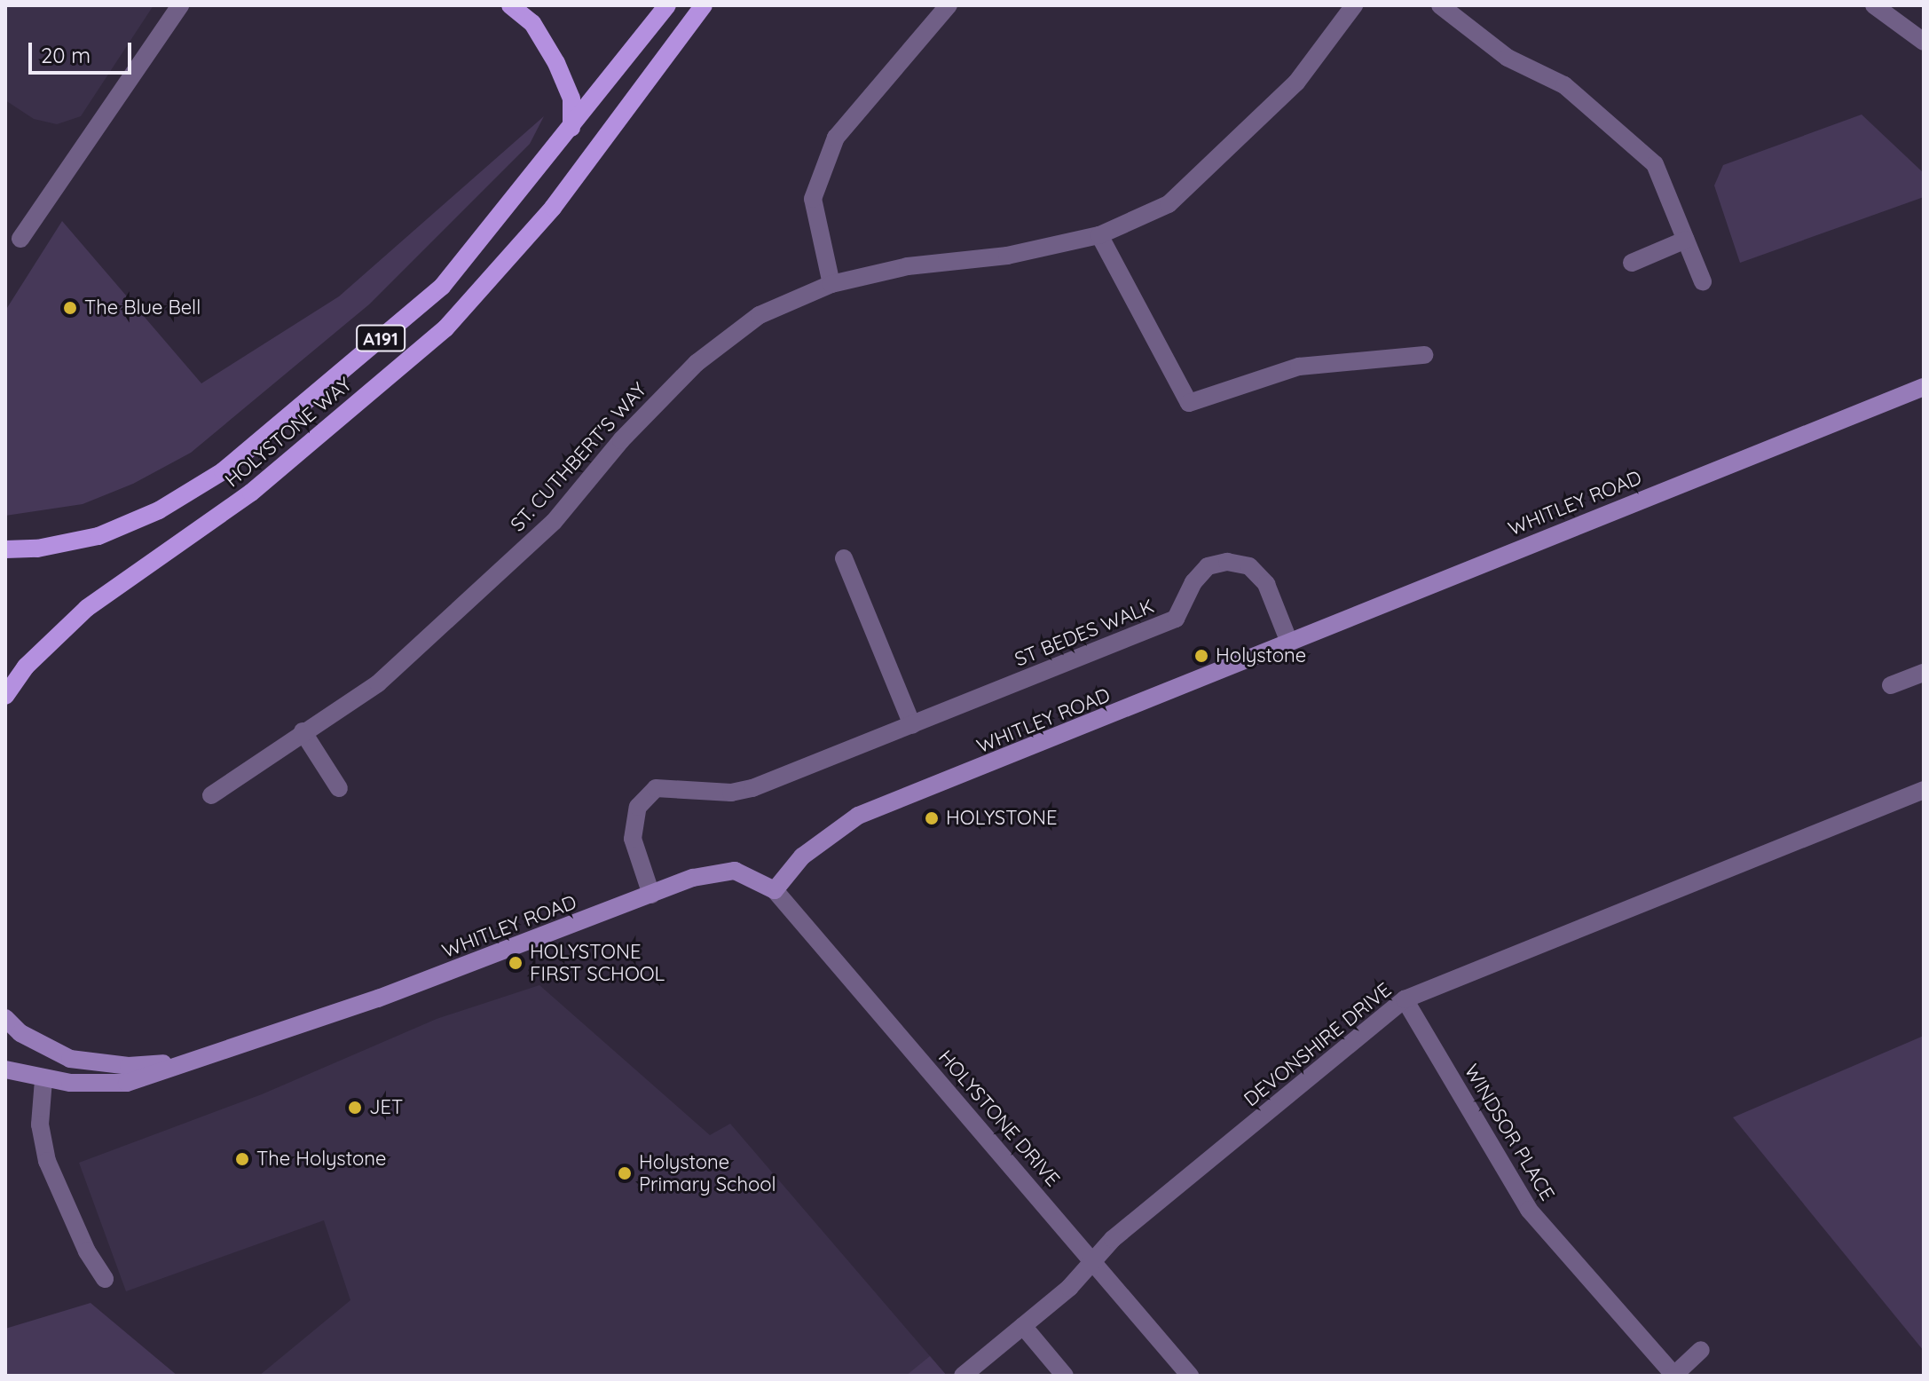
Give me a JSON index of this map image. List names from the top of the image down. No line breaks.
{"streets":{"main road":["A191","HOLYSTONE WAY"],"street":["ST. CUTHBERT'S WAY","WHITLEY ROAD","ST BEDES WALK","DEVONSHIRE DRIVE","HOLYSTONE DRIVE","WINDSOR PLACE"]},"crossings":[["WHITLEY ROAD","ST BEDES WALK"],["WHITLEY ROAD","HOLYSTONE DRIVE"],["DEVONSHIRE DRIVE","HOLYSTONE DRIVE"],["DEVONSHIRE DRIVE","WINDSOR PLACE"]],"places":["The Blue Bell","Holystone","HOLYSTONE","HOLYSTONE FIRST SCHOOL","JET","The Holystone","Holystone Primary School"],"scale_bar":"20 m"}
